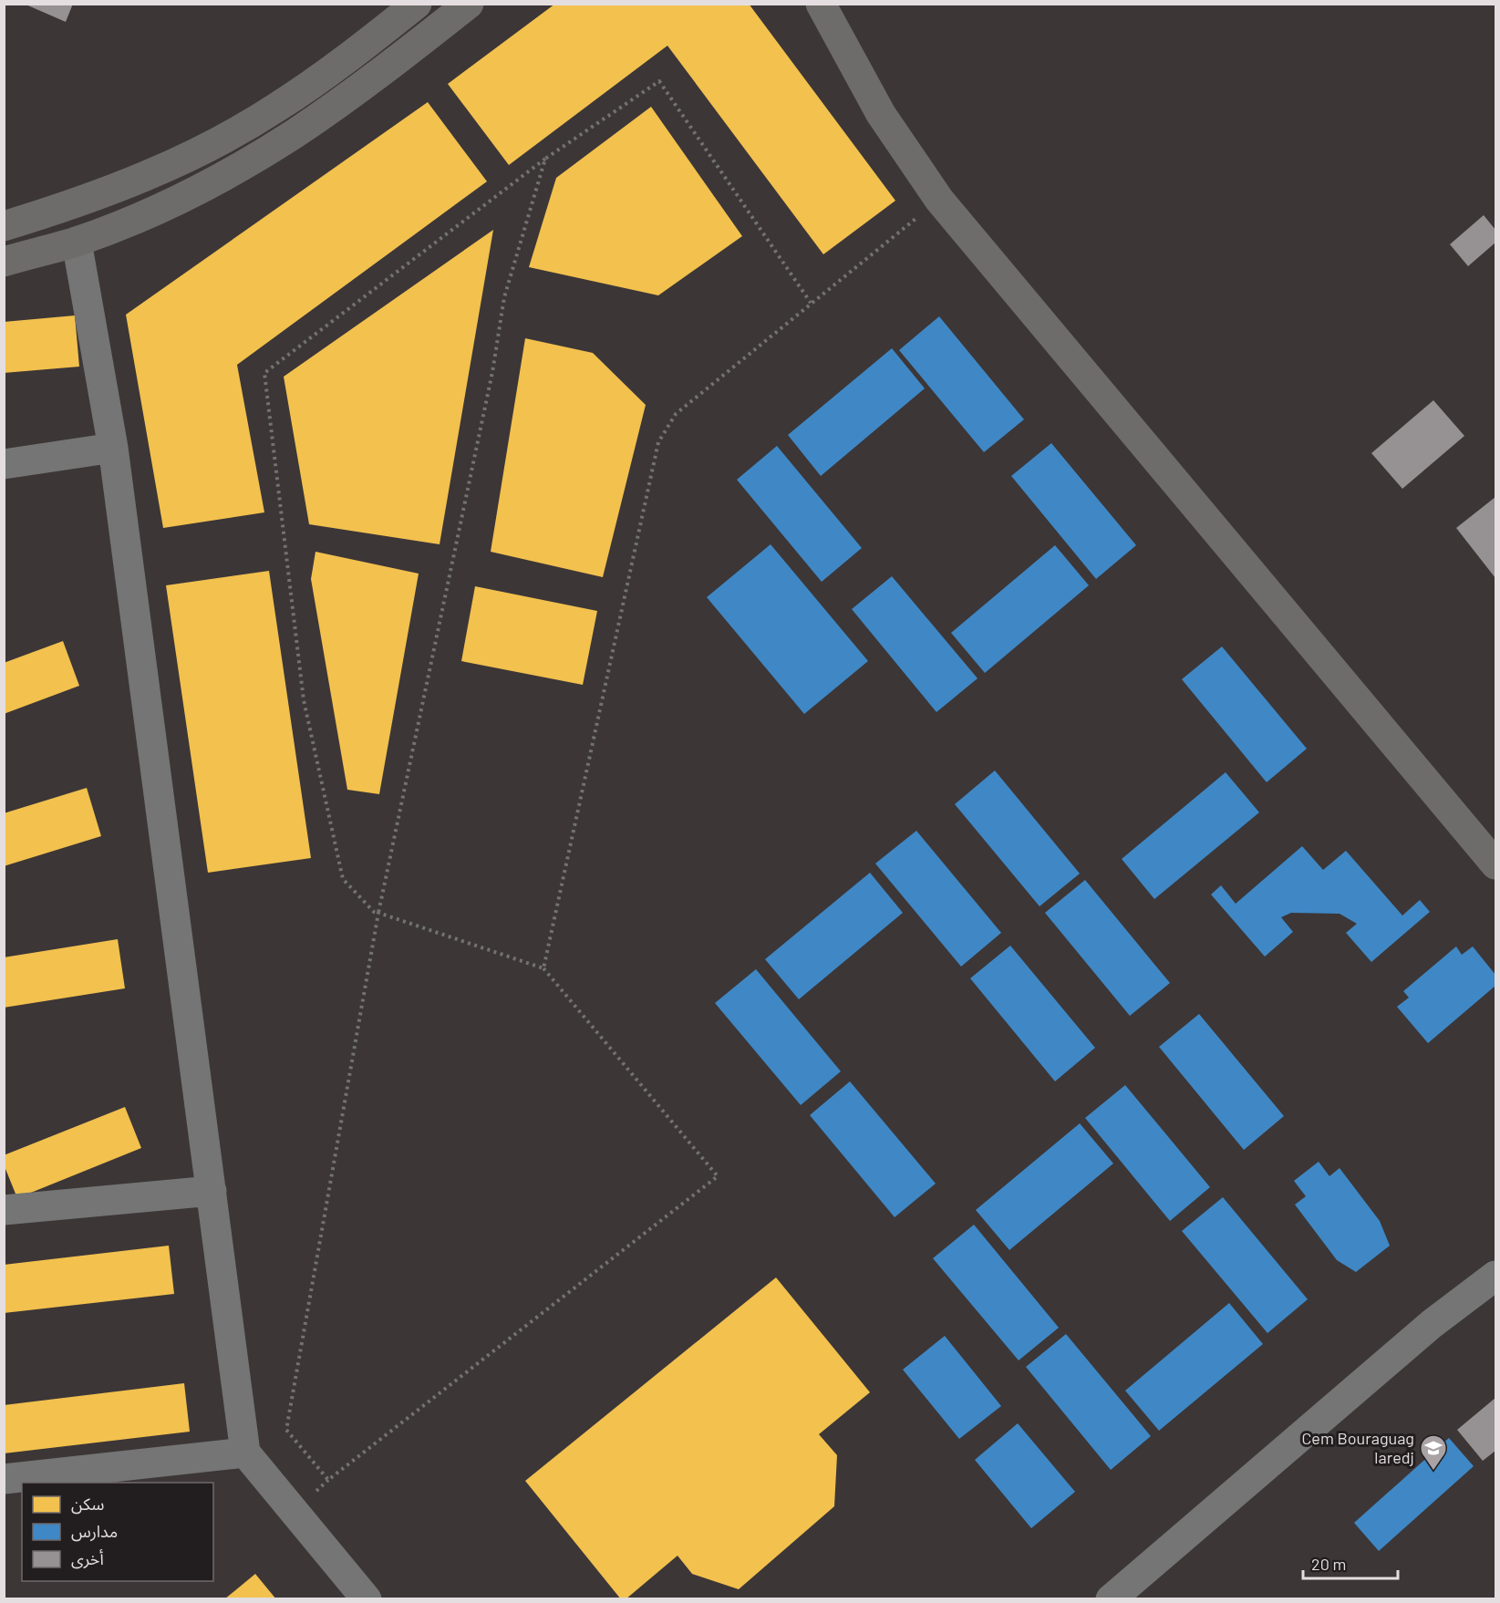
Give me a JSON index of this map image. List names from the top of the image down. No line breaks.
{"places":{"school or university":["Cem Bouraguag laredj"]},"legend":["سكن","مدارس","أخرى"],"scale_bar":"20 m"}
